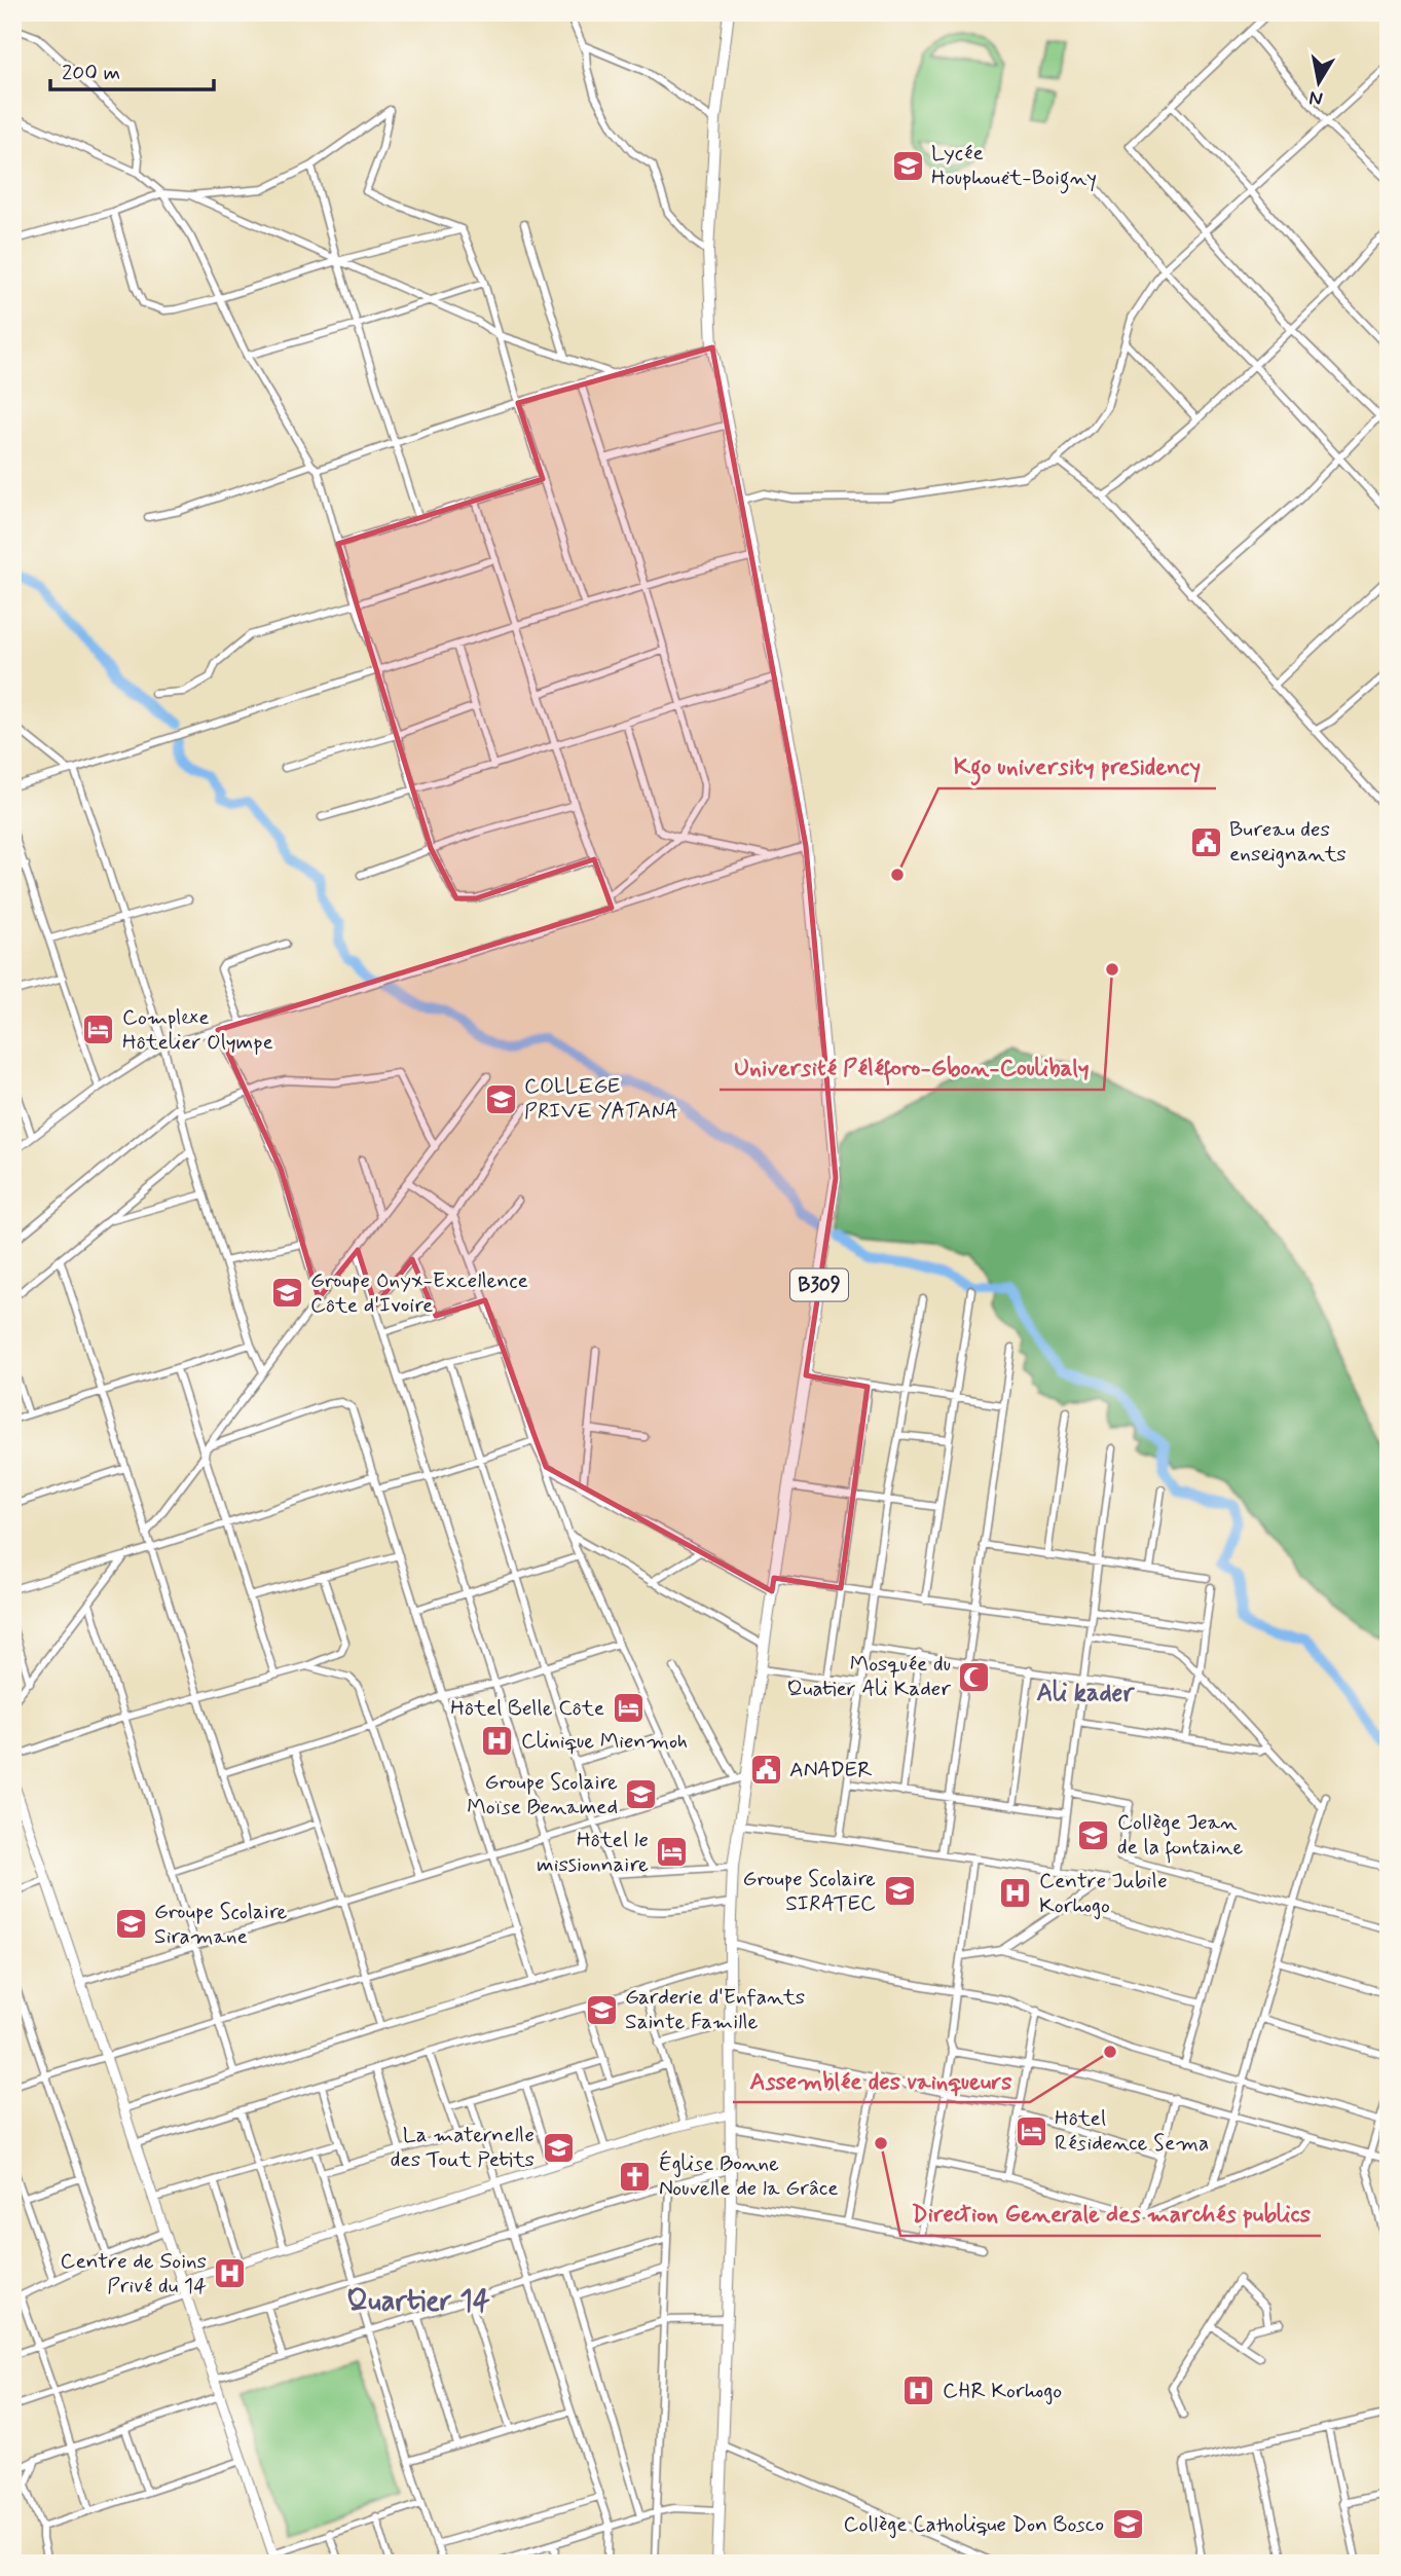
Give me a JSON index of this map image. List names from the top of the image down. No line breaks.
{"streets":{"main road":["B309"]},"districts":["Ali kader","Quartier 14"],"places":{"school or university":["Lycée Houphouët-Boigny","COLLEGE PRIVE YATANA","Groupe Onyx-Excellence Côte d'Ivoire","Groupe Scolaire Moïse Benamed","Collège Jean de la fontaine","Groupe Scolaire SIRATEC","Groupe Scolaire Siramane","Garderie d'Enfants Sainte Famille","La maternelle des Tout Petits","Collège Catholique Don Bosco"],"public building":["Bureau des enseignants","ANADER"],"other":["Kgo university presidency","Université Péléforo-Gbon-Coulibaly","Assemblée des vainqueurs","Direction Generale des marchés publics"],"hotel":["Complexe Hôtelier Olympe","Hôtel Belle Côte","Hôtel le missionnaire","Hôtel Résidence Sema"],"mosque":["Mosquée du Quatier Ali Kader"],"hospital":["Clinique Mienmoh","Centre Jubile Korhogo","Centre de Soins Privé du 14","CHR Korhogo"],"church":["Église Bonne Nouvelle de la Grâce"]},"scale_bar":"200 m","north":"bottom"}
